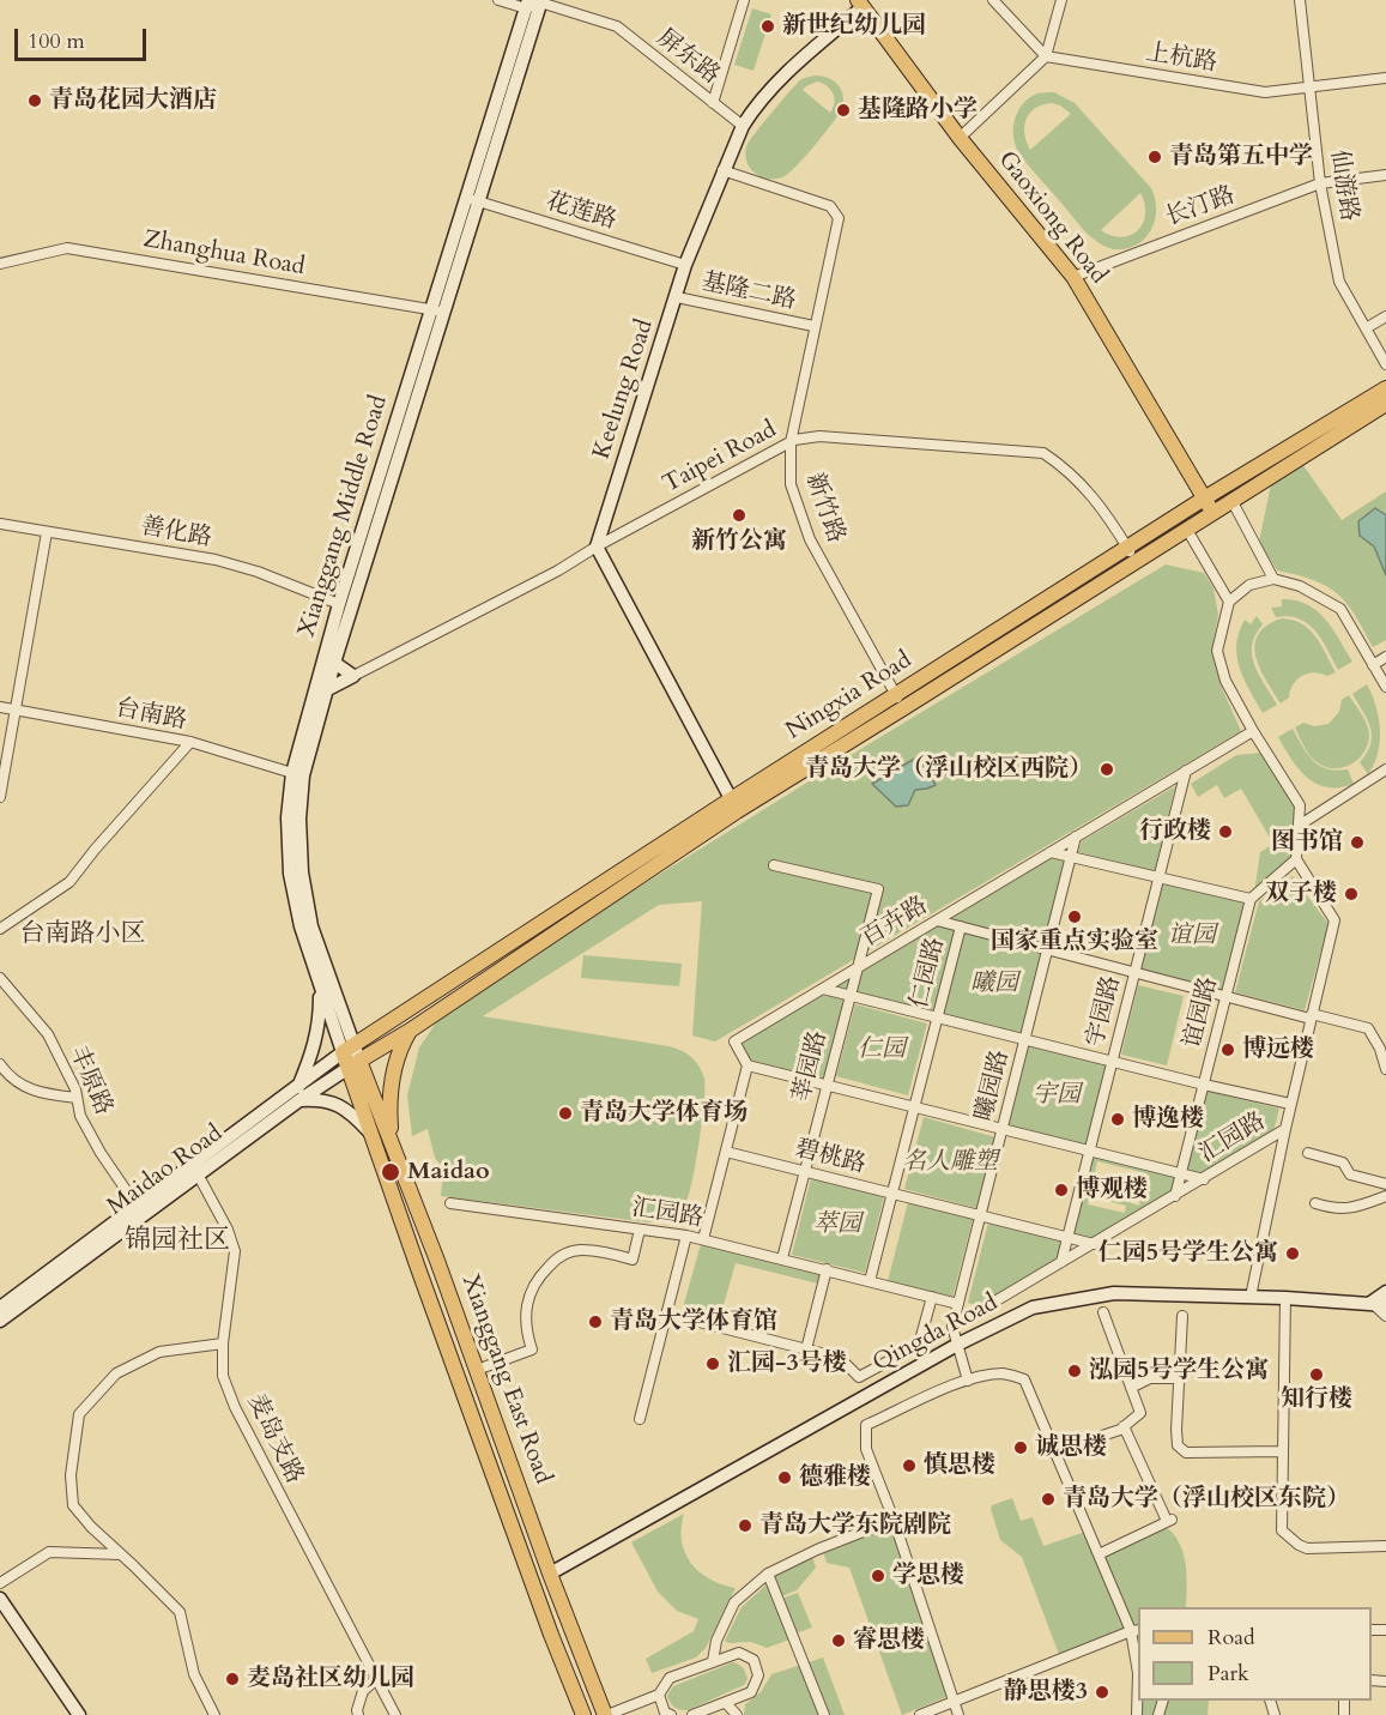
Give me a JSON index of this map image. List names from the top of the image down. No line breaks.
{"streets":{"main road":["Gaoxiong Road","Keelung Road","Xianggang Middle Road","Ningxia Road","Maidao Road","Qingda Road","Xianggang East Road"],"street":["屏东路","上杭路","仙游路","长汀路","花莲路","Zhanghua Road","基隆二路","Taipei Road","新竹路","善化路","台南路","百卉路","仁园路","宇园路","谊园路","丰原路","曦园路","汇园路","碧桃路","麦岛支路"]},"crossings":[["屏东路","Keelung Road"],["屏东路","Xianggang Middle Road"],["上杭路","仙游路"],["仙游路","长汀路"],["长汀路","Gaoxiong Road"],["花莲路","Keelung Road"],["花莲路","Xianggang Middle Road"],["Gaoxiong Road","Keelung Road"],["Gaoxiong Road","Ningxia Road"],["Zhanghua Road","Xianggang Middle Road"],["基隆二路","Keelung Road"],["基隆二路","新竹路"],["Keelung Road","Taipei Road"],["Keelung Road","新竹路"],["Taipei Road","新竹路"],["Taipei Road","Ningxia Road"],["新竹路","Ningxia Road"],["Xianggang Middle Road","善化路"],["Xianggang Middle Road","Ningxia Road"],["Xianggang Middle Road","台南路"],["Xianggang Middle Road","Maidao Road"],["Xianggang Middle Road","Xianggang East Road"],["Ningxia Road","Maidao Road"],["Ningxia Road","Xianggang East Road"],["百卉路","宇园路"],["百卉路","曦园路"],["百卉路","汇园路"],["百卉路","碧桃路"],["仁园路","汇园路"],["仁园路","碧桃路"],["宇园路","汇园路"],["宇园路","碧桃路"],["谊园路","汇园路"],["丰原路","Maidao Road"],["曦园路","汇园路"],["曦园路","碧桃路"],["曦园路","Qingda Road"],["汇园路","碧桃路"],["Maidao Road","Xianggang East Road"],["Maidao Road","麦岛支路"],["Qingda Road","Xianggang East Road"]],"districts":["台南路小区","锦园社区"],"parks":["谊园","曦园","仁园","宇园","名人雕塑","萃园"],"places":["新世纪幼儿园","青岛花园大酒店","基隆路小学","青岛第五中学","新竹公寓","青岛大学（浮山校区西院）","行政楼","图书馆","双子楼","国家重点实验室","博远楼","青岛大学体育场","博逸楼","Maidao","博观楼","仁园5号学生公寓","青岛大学体育馆","汇园-3号楼","泓园5号学生公寓","知行楼","诚思楼","慎思楼","德雅楼","青岛大学（浮山校区东院）","青岛大学东院剧院","学思楼","睿思楼","麦岛社区幼儿园","静思楼3"],"legend":["Road","Park"],"scale_bar":"100 m"}
